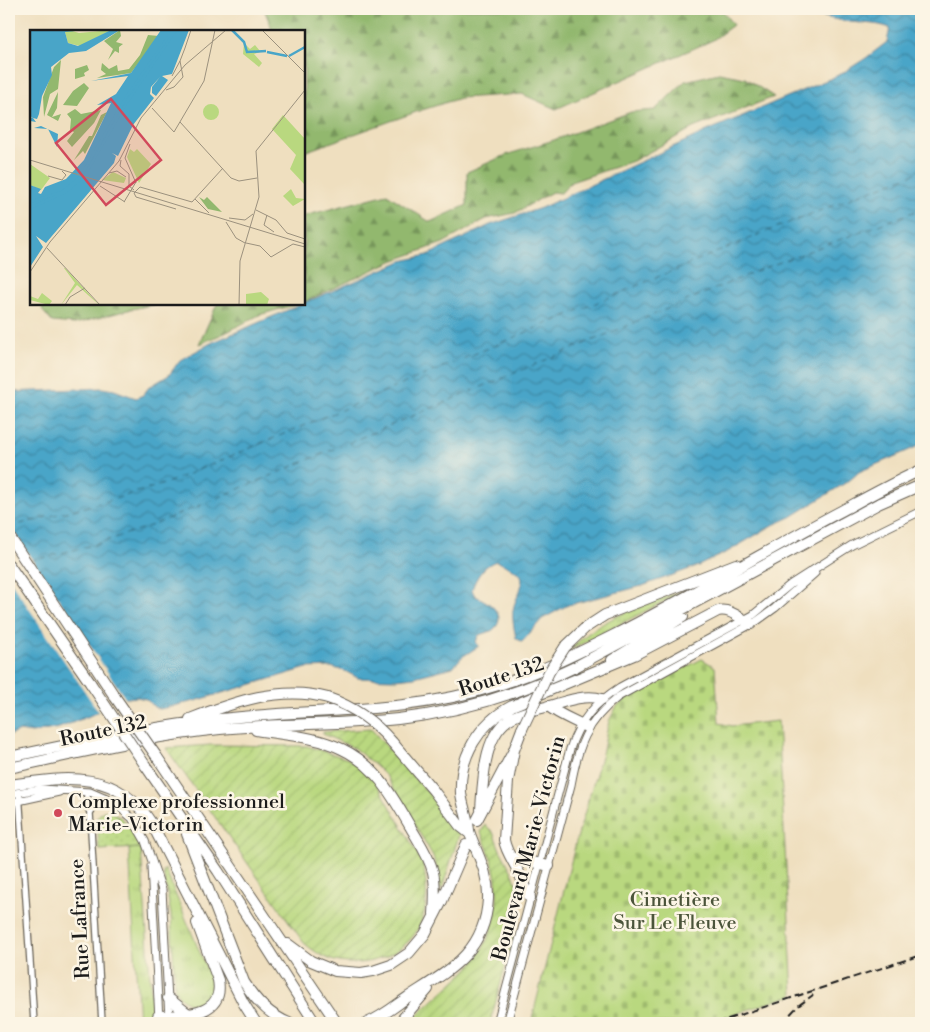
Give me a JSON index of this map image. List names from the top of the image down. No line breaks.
{"streets":{"highway":["Route 132"],"street":["Boulevard Marie-Victorin","Rue Lafrance"]},"parks":["Cimetière Sur Le Fleuve"],"places":["Complexe professionnel Marie-Victorin"]}
